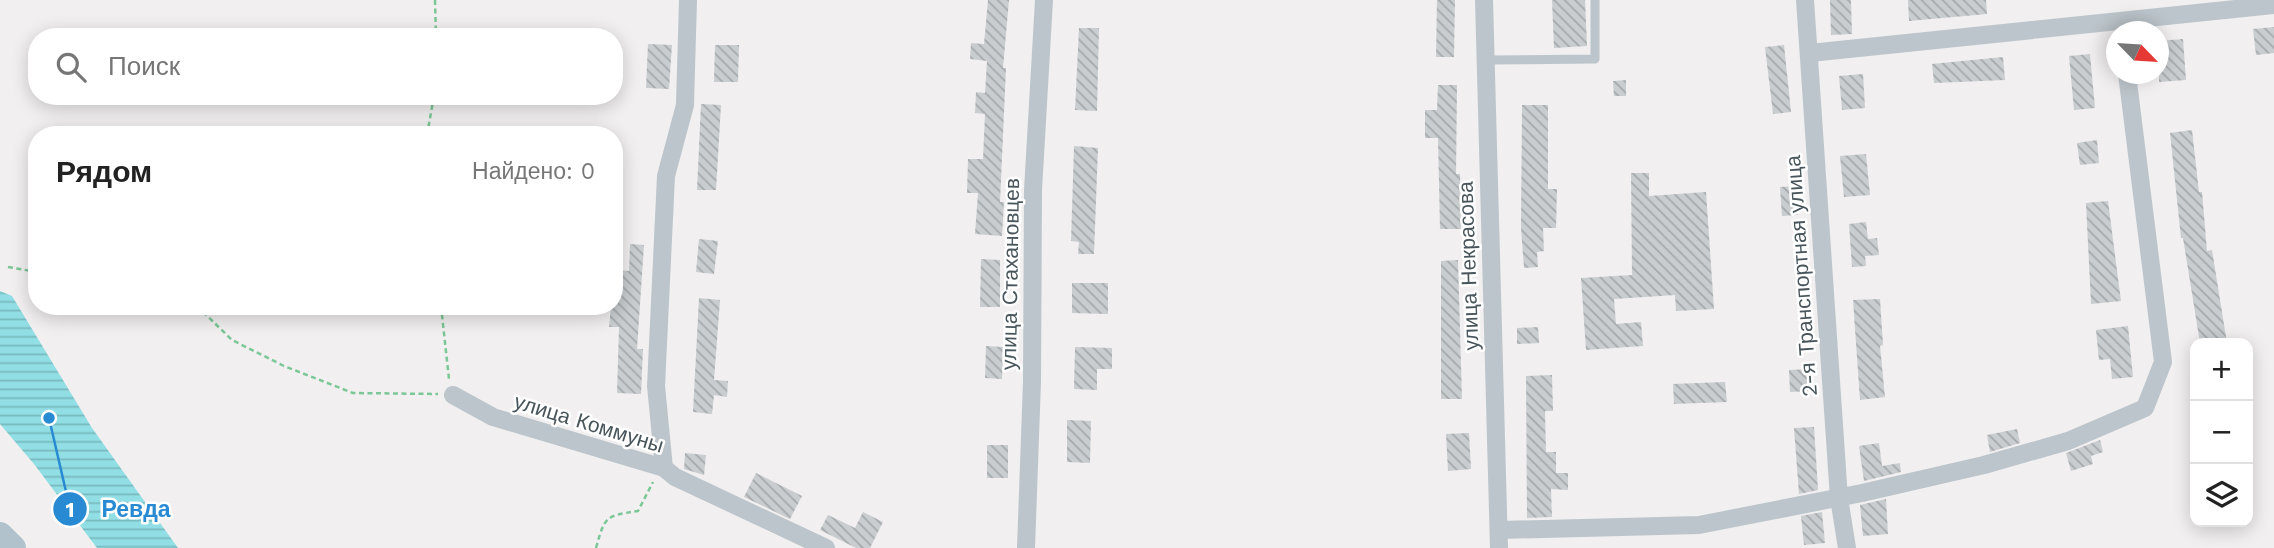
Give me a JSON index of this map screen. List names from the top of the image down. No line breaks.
{"streets":{"street":["улица Некрасова","улица Стахановцев","2-я Транспортная улица","улица Коммуны"]},"places":["Ревда"],"north":"bottom right","page":{"search":"Поиск","heading":["Рядом","Найдено: 0"],"map_buttons":["+","−"]}}
